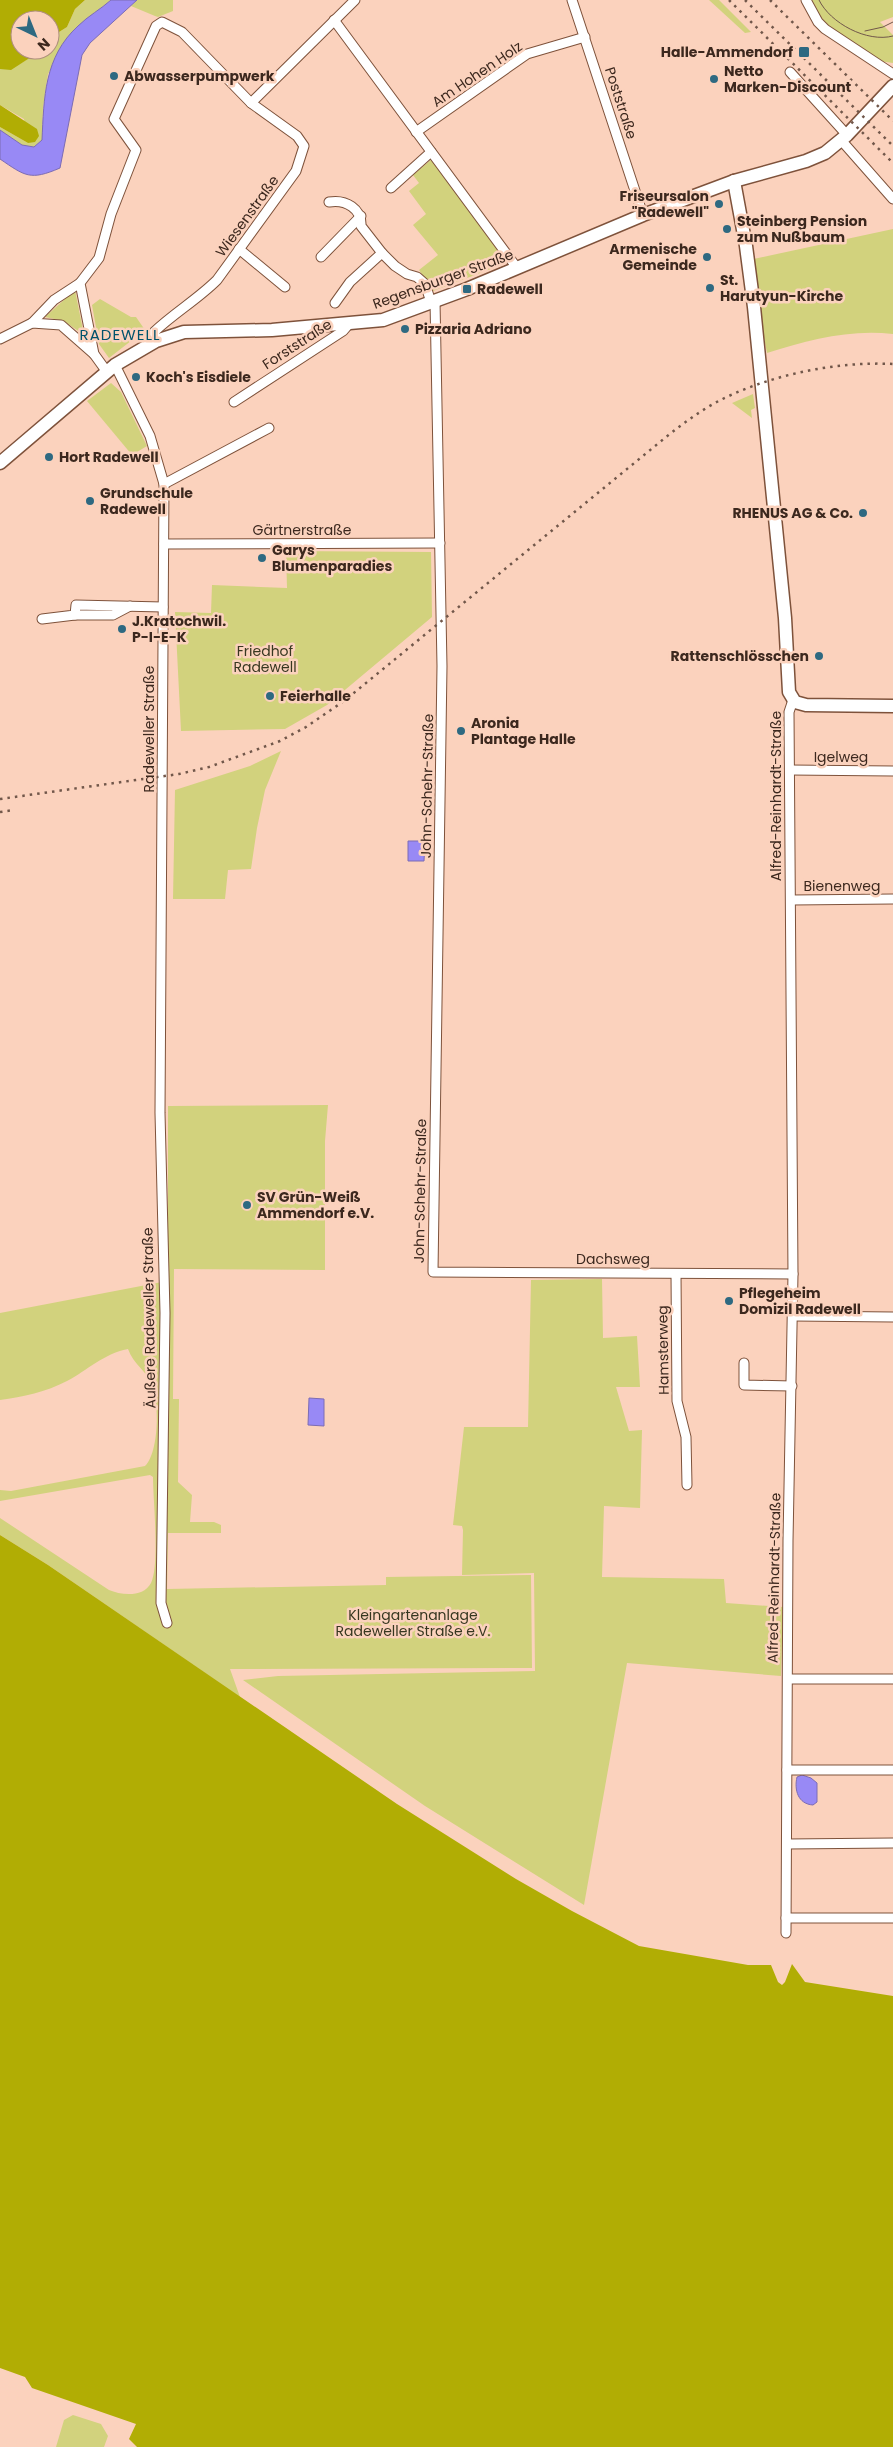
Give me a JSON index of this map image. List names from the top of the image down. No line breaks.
{"streets":{"main road":["Regensburger Straße","Alfred-Reinhardt-Straße"],"street":["Am Hohen Holz","Poststraße","Wiesenstraße","Forststraße","Gärtnerstraße","Radeweller Straße","Igelweg","John-Schehr-Straße","Bienenweg","Dachsweg","Äußere Radeweller Straße","Hamsterweg"]},"crossings":[["Am Hohen Holz","Poststraße"],["Poststraße","Regensburger Straße"],["Wiesenstraße","Regensburger Straße"],["Regensburger Straße","Forststraße"],["Regensburger Straße","Radeweller Straße"],["Regensburger Straße","John-Schehr-Straße"],["Regensburger Straße","Alfred-Reinhardt-Straße"],["Gärtnerstraße","Radeweller Straße"],["Gärtnerstraße","John-Schehr-Straße"],["Radeweller Straße","Äußere Radeweller Straße"],["Igelweg","Alfred-Reinhardt-Straße"],["John-Schehr-Straße","Dachsweg"],["Alfred-Reinhardt-Straße","Bienenweg"],["Alfred-Reinhardt-Straße","Dachsweg"],["Dachsweg","Hamsterweg"]],"districts":["RADEWELL"],"parks":["Friedhof Radewell","Kleingartenanlage Radeweller Straße e.V."],"places":{"transit":["Halle-Ammendorf","Radewell"],"other":["Abwasserpumpwerk","Netto Marken-Discount","Friseursalon \"Radewell\"","Steinberg Pension zum Nußbaum","Armenische Gemeinde","St. Harutyun-Kirche","Pizzaria Adriano","Koch's Eisdiele","Hort Radewell","Grundschule Radewell","RHENUS AG & Co.","Garys Blumenparadies","J.Kratochwil. P-I-E-K","Rattenschlösschen","Feierhalle","Aronia Plantage Halle","SV Grün-Weiß Ammendorf e.V.","Pflegeheim Domizil Radewell"]},"north":"bottom right"}
